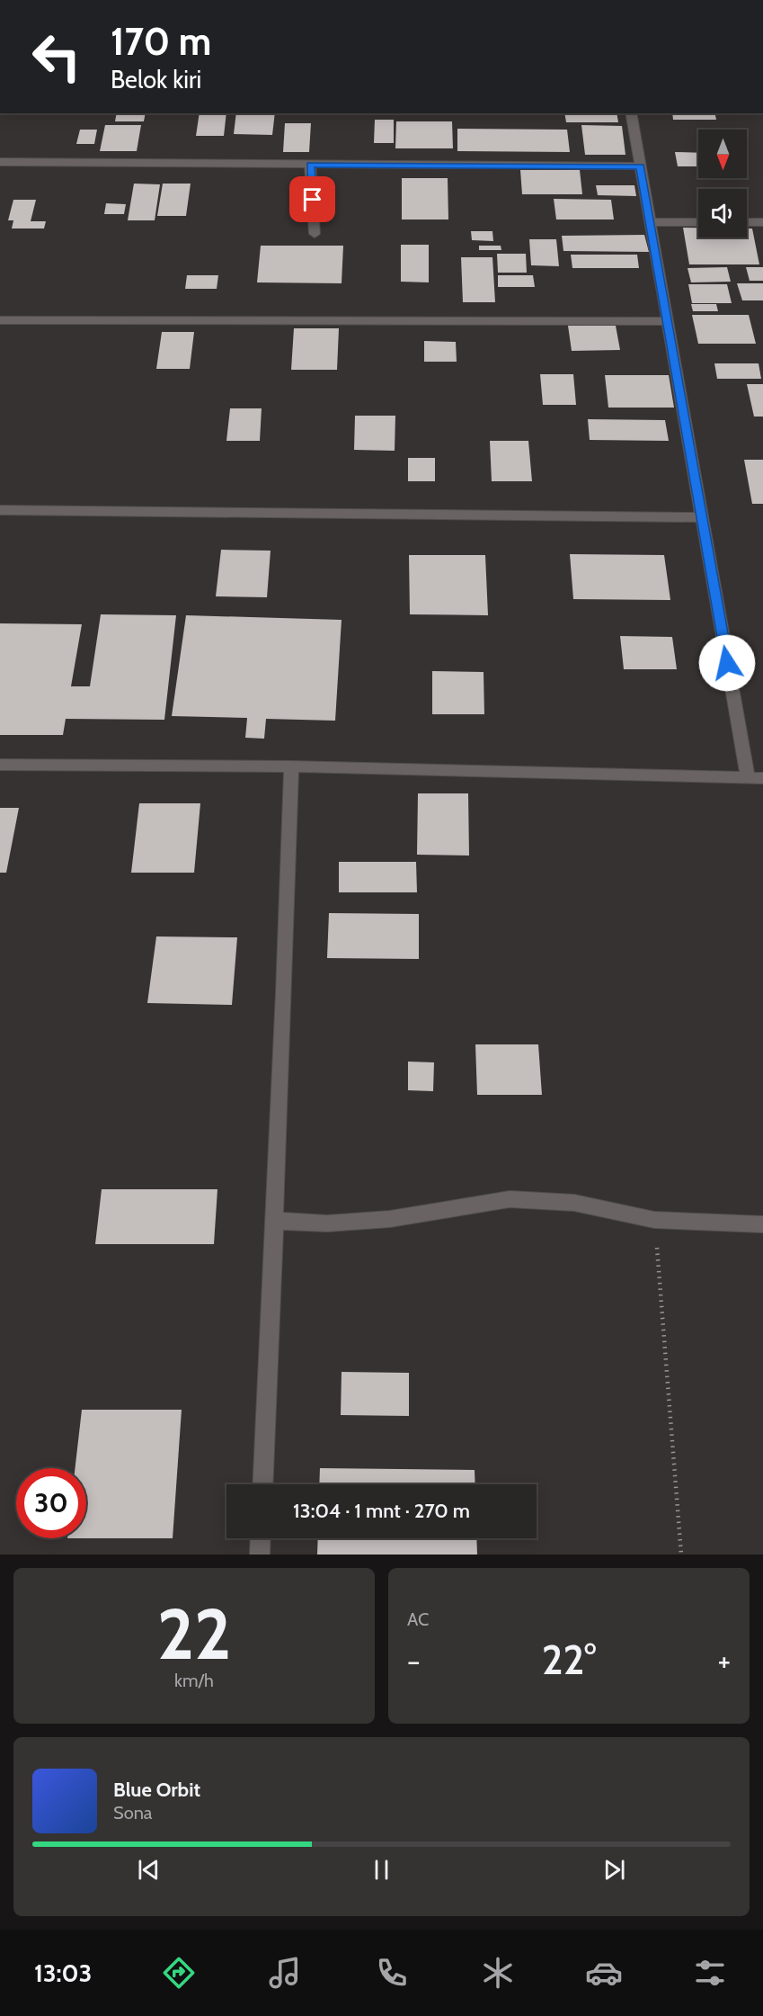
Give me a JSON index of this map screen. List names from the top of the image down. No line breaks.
{"north":"bottom","page":{"turn":["170 m","Belok kiri"],"limit":"30","trip":"13:04 · 1 mnt · 270 m","tile":[["22","km/h"],"AC"],"heat":["−","22°","+"],"song":["Blue Orbit","Sona"],"tabs":"13:03"}}
